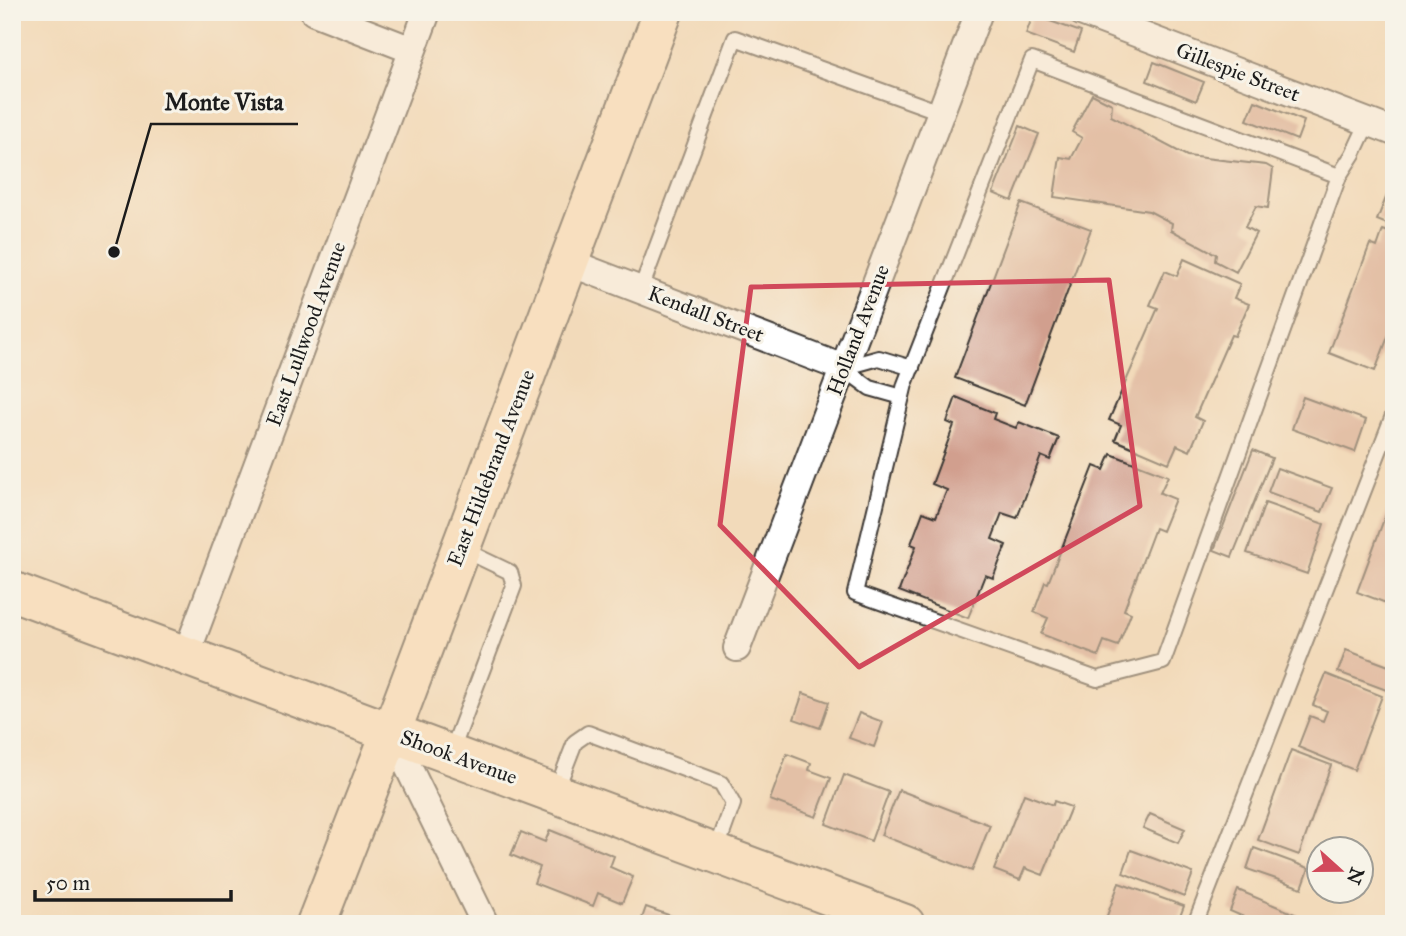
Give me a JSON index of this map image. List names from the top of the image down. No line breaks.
{"streets":{"main road":["East Hildebrand Avenue","Shook Avenue"],"street":["Gillespie Street","Kendall Street","Holland Avenue","East Lullwood Avenue"]},"crossings":[["Kendall Street","Holland Avenue"],["Kendall Street","East Hildebrand Avenue"],["East Lullwood Avenue","Shook Avenue"],["East Hildebrand Avenue","Shook Avenue"]],"places":["Monte Vista"],"scale_bar":"50 m","north":"right"}
